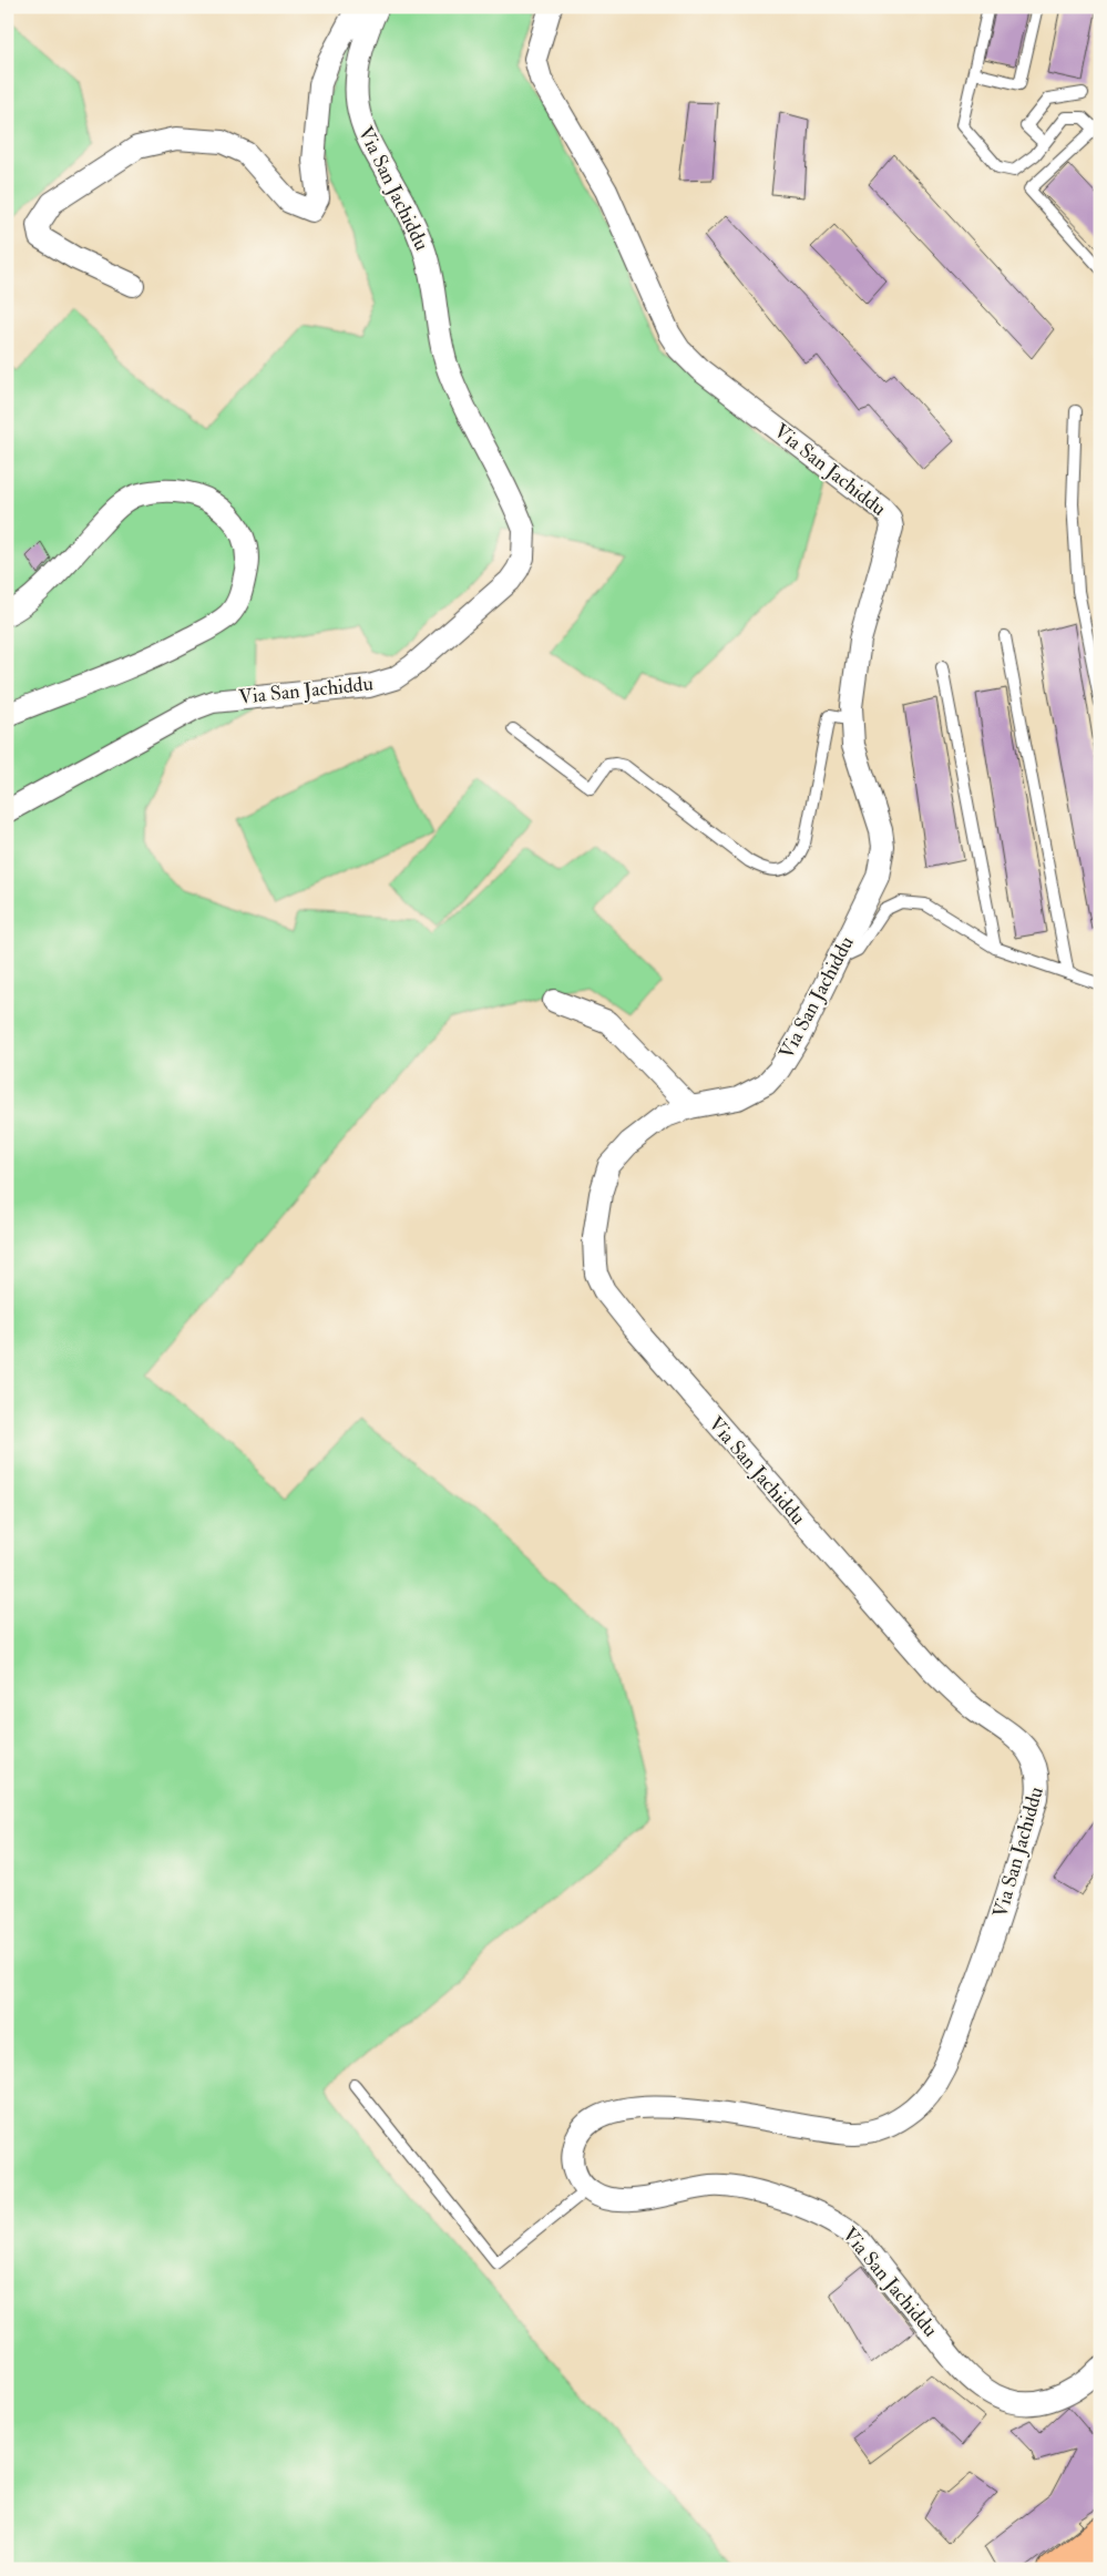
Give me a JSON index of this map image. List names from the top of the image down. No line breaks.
{"streets":{"street":["Via San Jachiddu"]}}
